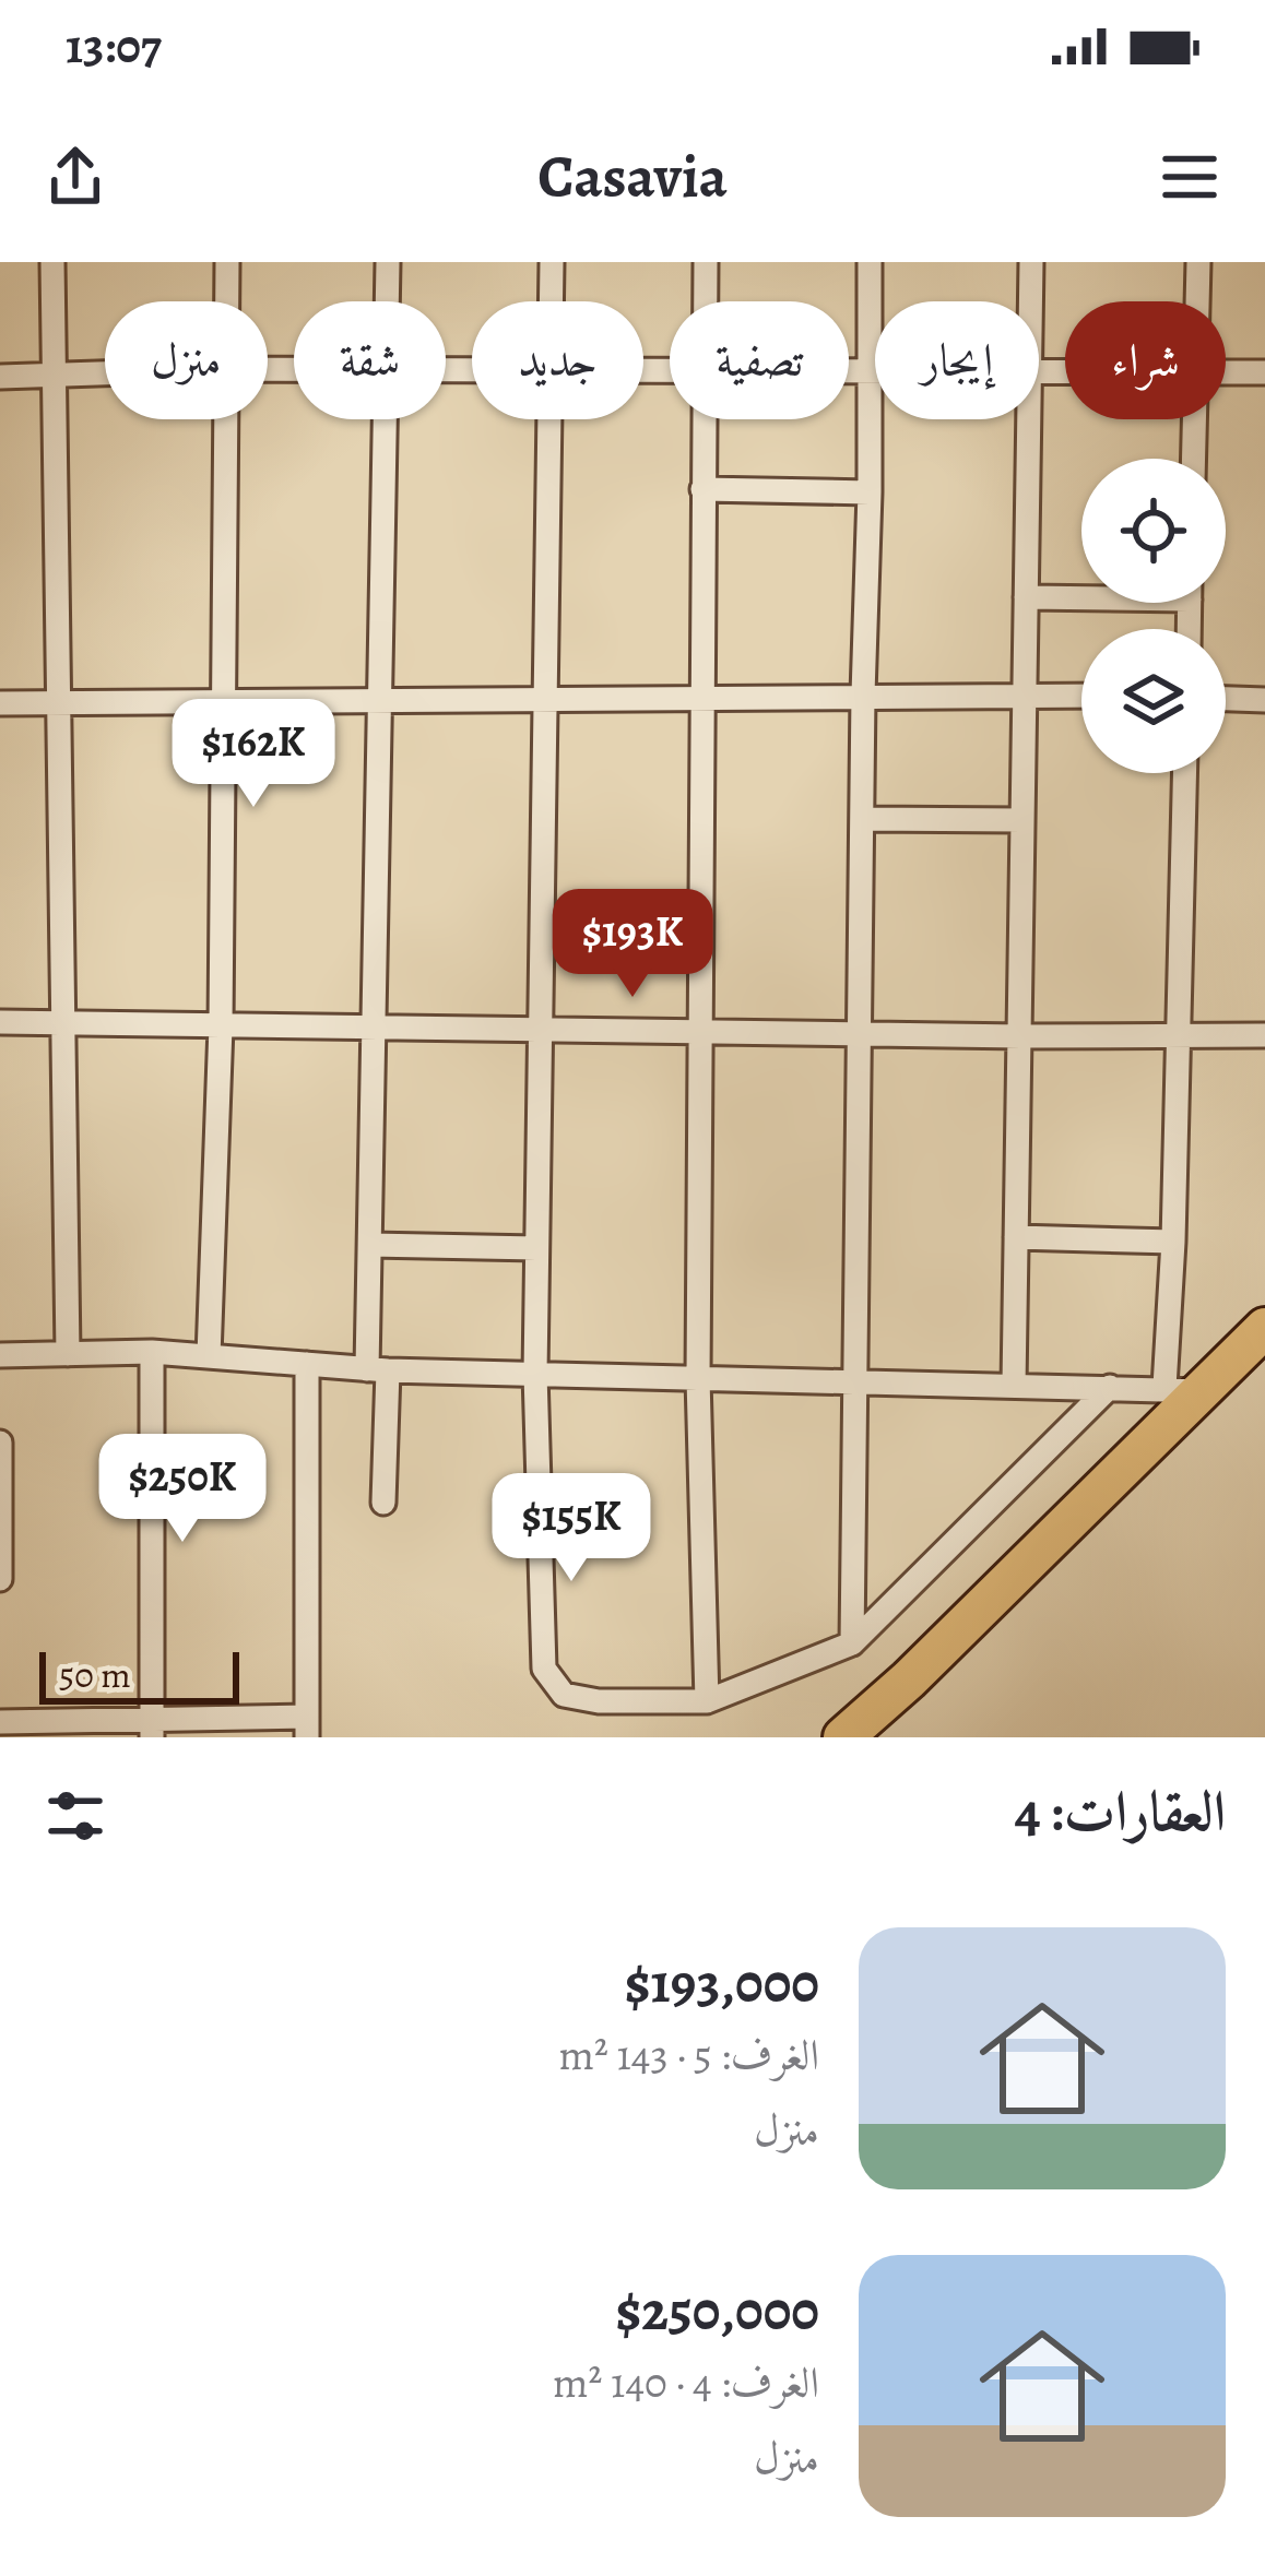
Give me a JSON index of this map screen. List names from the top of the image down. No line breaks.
{"scale_bar":"50 m","page":{"status":"13:07","header":"Casavia","chip":["شراء","إيجار","تصفية","جديد","شقة","منزل"],"price":["$162K","$193K","$250K","$155K"],"scale":"50 m","heading":"العقارات: 4","list":[{"name":"$193,000","note":"الغرف: 5 · 143 m² · منزل"},{"name":"$250,000","note":"الغرف: 4 · 140 m² · منزل"}]}}
